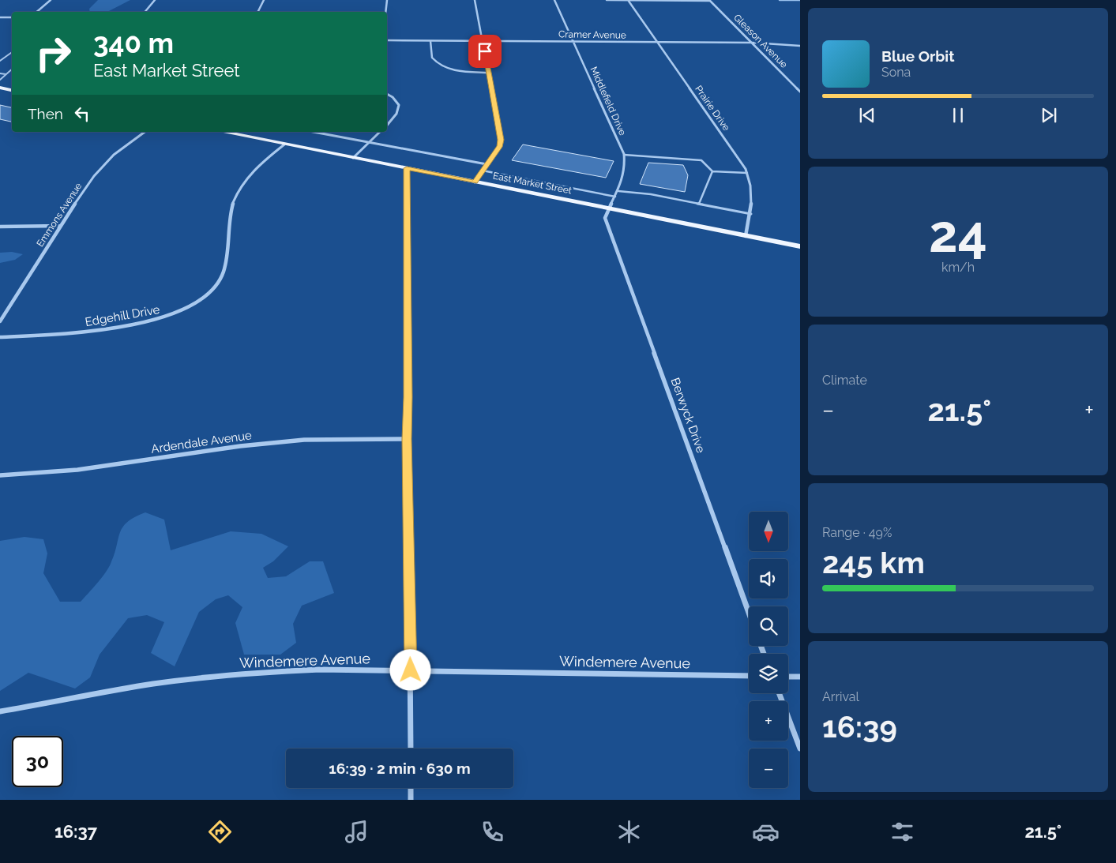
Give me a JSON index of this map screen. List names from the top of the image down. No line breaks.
{"streets":{"main road":["East Market Street"],"street":["Cramer Avenue","Gleason Avenue","Middlefield Drive","Prairie Drive","Emmons Avenue","Edgehill Drive","Berwyck Drive","Ardendale Avenue","Windemere Avenue"]},"crossings":[["Cramer Avenue","Gleason Avenue"],["Cramer Avenue","Middlefield Drive"],["Cramer Avenue","Prairie Drive"],["Middlefield Drive","East Market Street"],["Middlefield Drive","Berwyck Drive"],["Prairie Drive","East Market Street"],["East Market Street","Edgehill Drive"],["East Market Street","Berwyck Drive"]],"north":"bottom","page":{"turn":["340 m","East Market Street"],"song":["Blue Orbit","Sona"],"then":"Then","tile":[["24","km/h"],"Climate",["Range · 49%","245 km"],["Arrival","16:39"]],"heat":["−","21.5°","+"],"map_buttons":["+","−"],"limit":"30","trip":"16:39 · 2 min · 630 m","tabs":["16:37","21.5°"]}}
